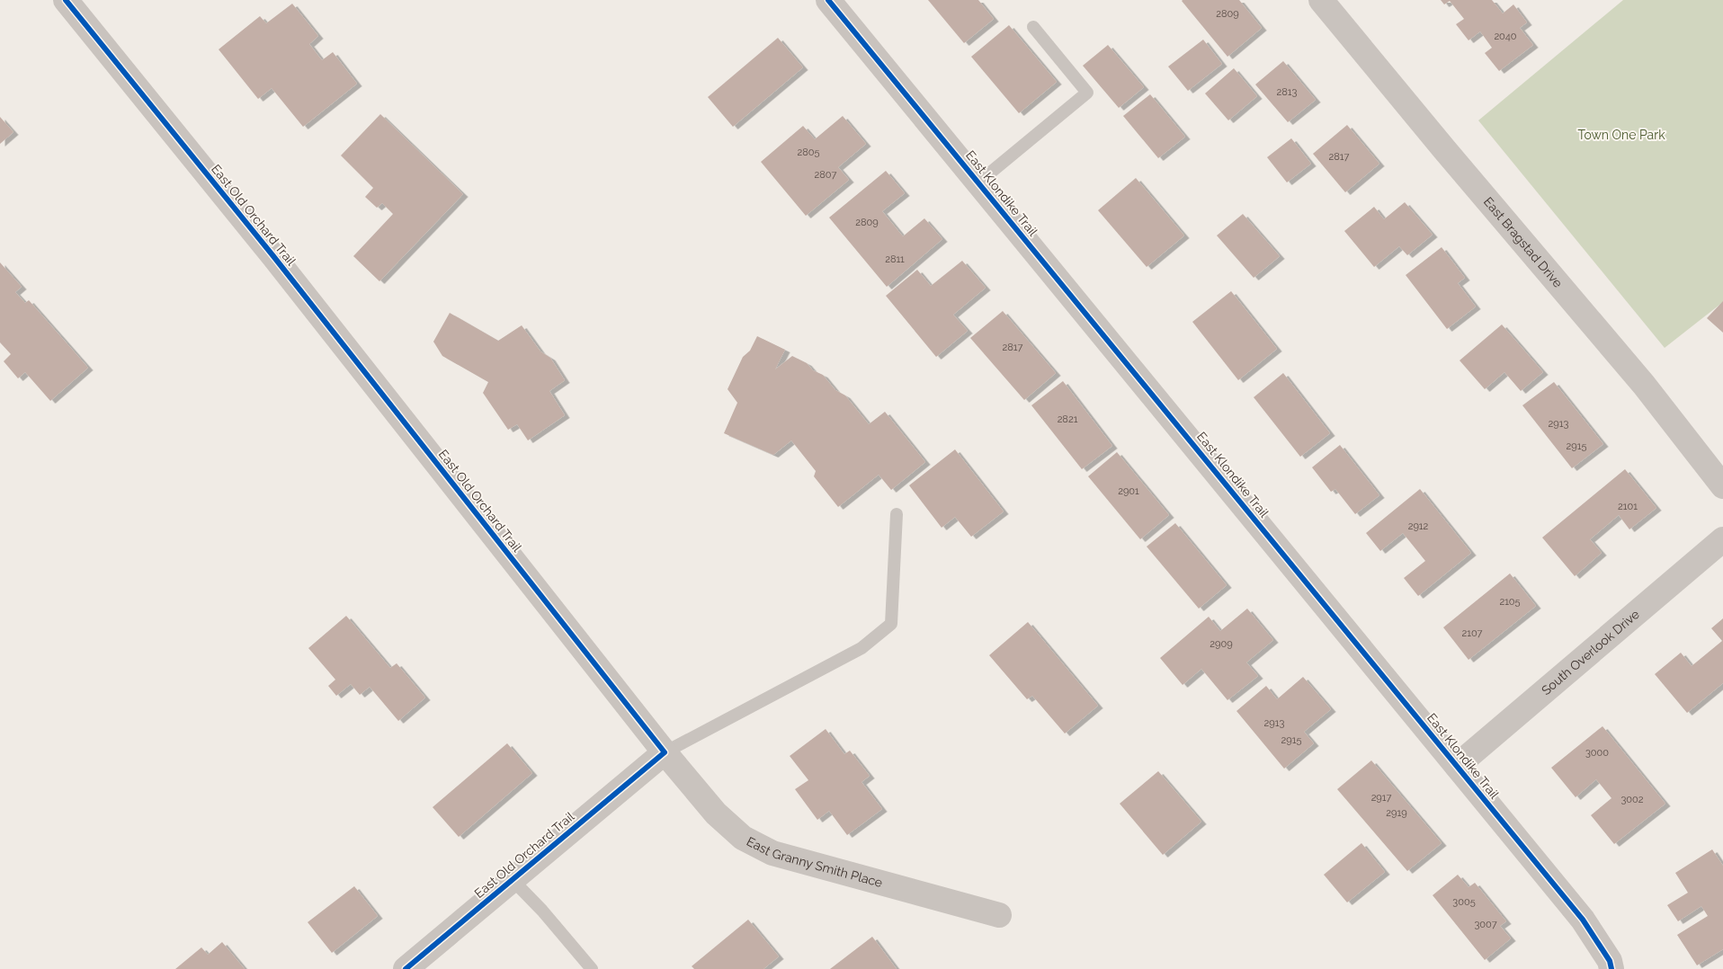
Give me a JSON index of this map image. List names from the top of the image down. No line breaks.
{"streets":{"street":["East Klondike Trail","East Old Orchard Trail","East Bragstad Drive","South Overlook Drive","East Granny Smith Place"]},"crossings":[["East Klondike Trail","South Overlook Drive"],["East Old Orchard Trail","East Granny Smith Place"]],"parks":["Town One Park"],"house_numbers":["2809","2040","2813","2805","2817","2807","2809","2811","2817","2821","2913","2915","2901","2101","2912","2105","2107","2909","2913","2915","3000","2917","3002","2919","3005","3007"]}
